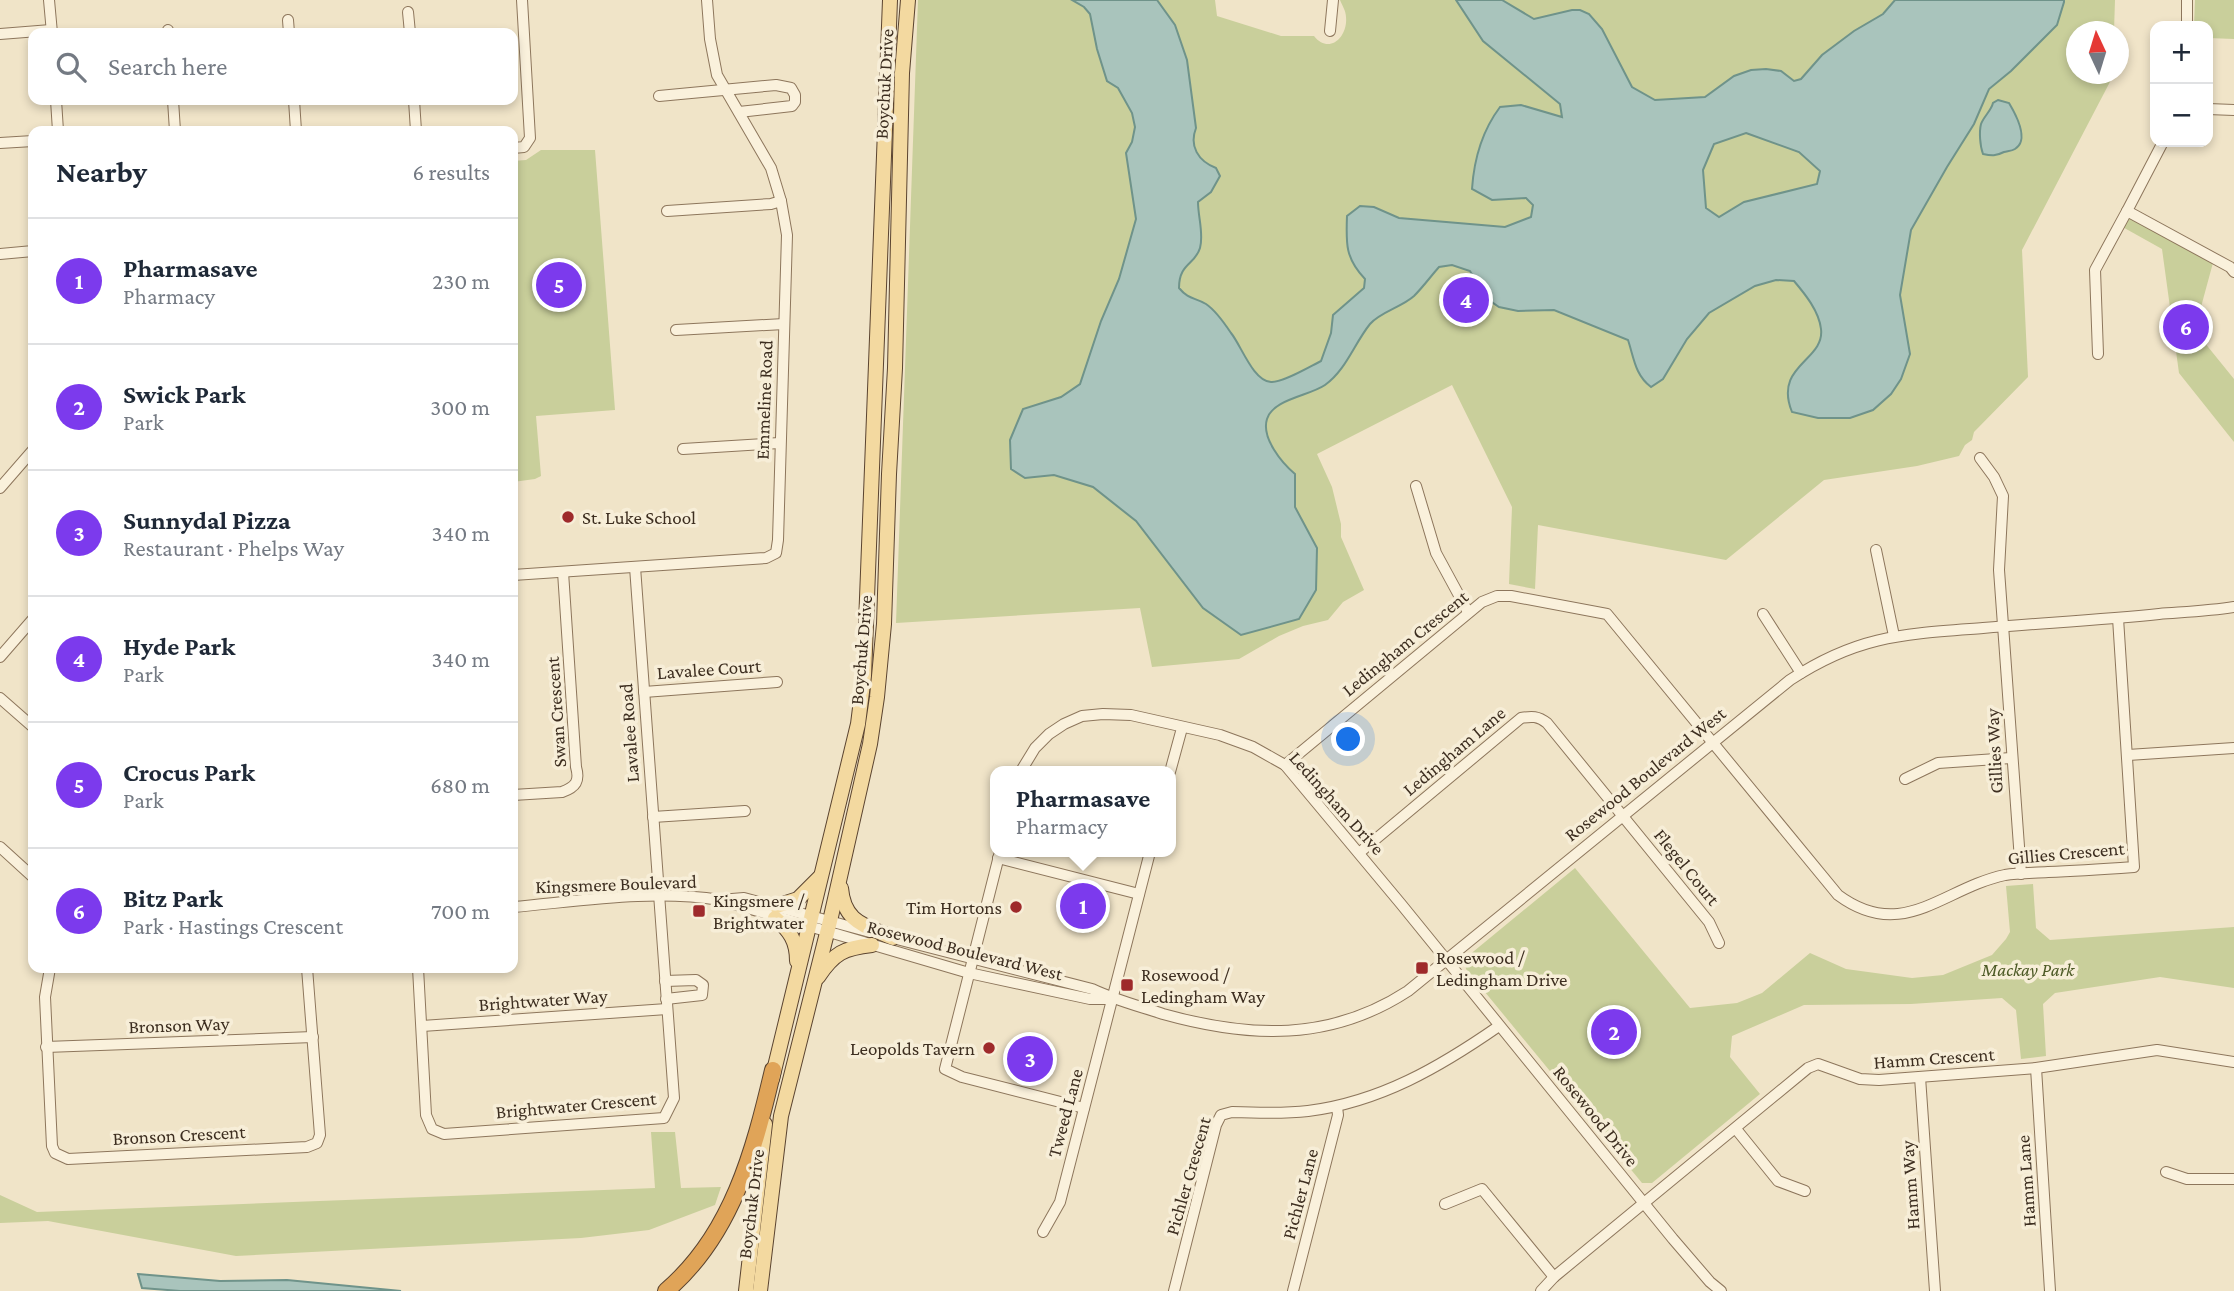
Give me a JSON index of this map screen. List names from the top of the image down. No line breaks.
{"streets":{"main road":["Boychuk Drive"],"street":["Emmeline Road","Ledingham Crescent","Lavalee Court","Swan Crescent","Lavalee Road","Ledingham Lane","Gillies Way","Rosewood Boulevard West","Ledingham Drive","Gillies Crescent","Flegel Court","Kingsmere Boulevard","Brightwater Way","Bronson Way","Hamm Crescent","Brightwater Crescent","Tweed Lane","Rosewood Drive","Bronson Crescent","Pichler Crescent","Hamm Lane","Hamm Way","Pichler Lane"]},"crossings":[["Boychuk Drive","Rosewood Boulevard West"],["Boychuk Drive","Kingsmere Boulevard"],["Emmeline Road","Swan Crescent"],["Emmeline Road","Lavalee Road"],["Ledingham Crescent","Rosewood Boulevard West"],["Ledingham Crescent","Ledingham Drive"],["Ledingham Crescent","Gillies Crescent"],["Lavalee Court","Lavalee Road"],["Lavalee Road","Kingsmere Boulevard"],["Lavalee Road","Brightwater Crescent"],["Ledingham Lane","Rosewood Boulevard West"],["Ledingham Lane","Ledingham Drive"],["Ledingham Lane","Flegel Court"],["Gillies Way","Rosewood Boulevard West"],["Gillies Way","Gillies Crescent"],["Rosewood Boulevard West","Ledingham Drive"],["Rosewood Boulevard West","Gillies Crescent"],["Rosewood Boulevard West","Flegel Court"],["Rosewood Boulevard West","Kingsmere Boulevard"],["Rosewood Boulevard West","Tweed Lane"],["Rosewood Boulevard West","Rosewood Drive"],["Ledingham Drive","Rosewood Drive"],["Kingsmere Boulevard","Brightwater Crescent"],["Brightwater Way","Brightwater Crescent"],["Bronson Way","Bronson Crescent"],["Hamm Crescent","Rosewood Drive"],["Hamm Crescent","Hamm Lane"],["Hamm Crescent","Hamm Way"],["Rosewood Drive","Pichler Crescent"],["Pichler Crescent","Pichler Lane"]],"parks":["Mackay Park"],"places":{"other":["St. Luke School","Tim Hortons","Leopolds Tavern"],"transit":["Kingsmere / Brightwater","Rosewood / Ledingham Drive","Rosewood / Ledingham Way"]},"north":"top","page":{"map_buttons":["+","−"],"search":"Search here","heading":["Nearby","6 results"],"list":[{"mark":"1","name":"Pharmasave","note":"Pharmacy","value":"230 m"},{"mark":"2","name":"Swick Park","note":"Park","value":"300 m"},{"mark":"3","name":"Sunnydal Pizza","note":"Restaurant · Phelps Way","value":"340 m"},{"mark":"4","name":"Hyde Park","note":"Park","value":"340 m"},{"mark":"5","name":"Crocus Park","note":"Park","value":"680 m"},{"mark":"6","name":"Bitz Park","note":"Park · Hastings Crescent","value":"700 m"}],"pins":["5","4","6","1","2","3"],"popup":["Pharmasave","Pharmacy"]}}
